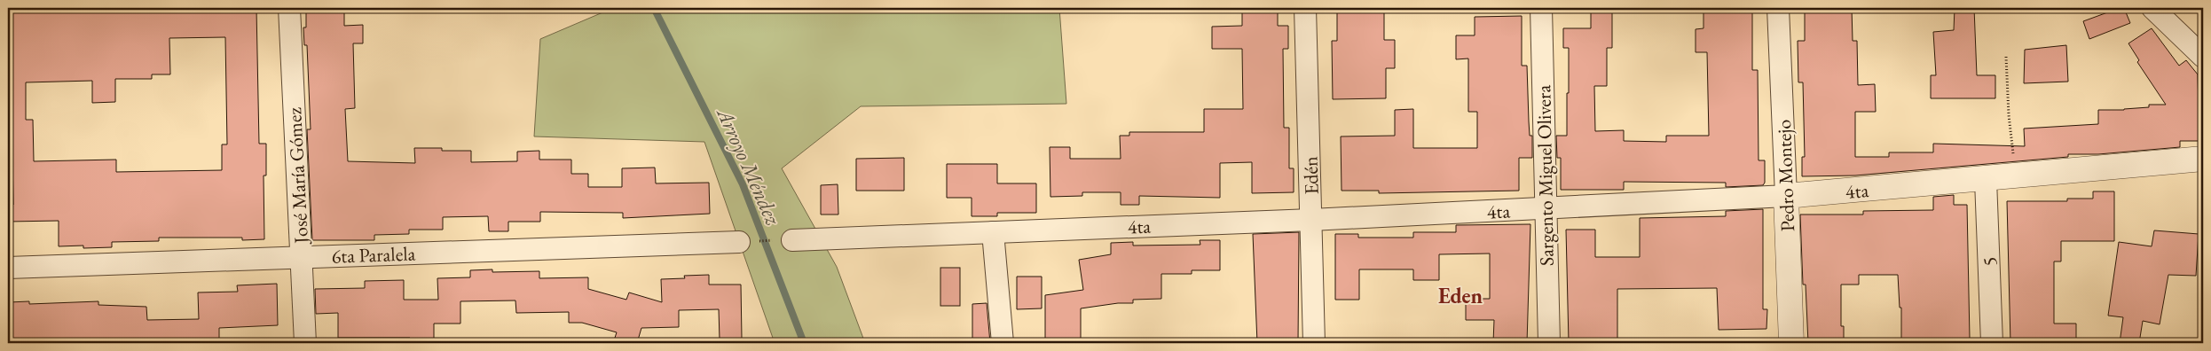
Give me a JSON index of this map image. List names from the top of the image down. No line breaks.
{"streets":{"street":["José María Gómez","Edén","Sargento Miguel Olivera","Pedro Montejo","4ta","6ta Paralela","5"]},"crossings":[["José María Gómez","6ta Paralela"],["Edén","4ta"],["Sargento Miguel Olivera","4ta"],["Pedro Montejo","4ta"],["4ta","5"]],"districts":["Eden"],"water":["Arroyo Méndez"]}
